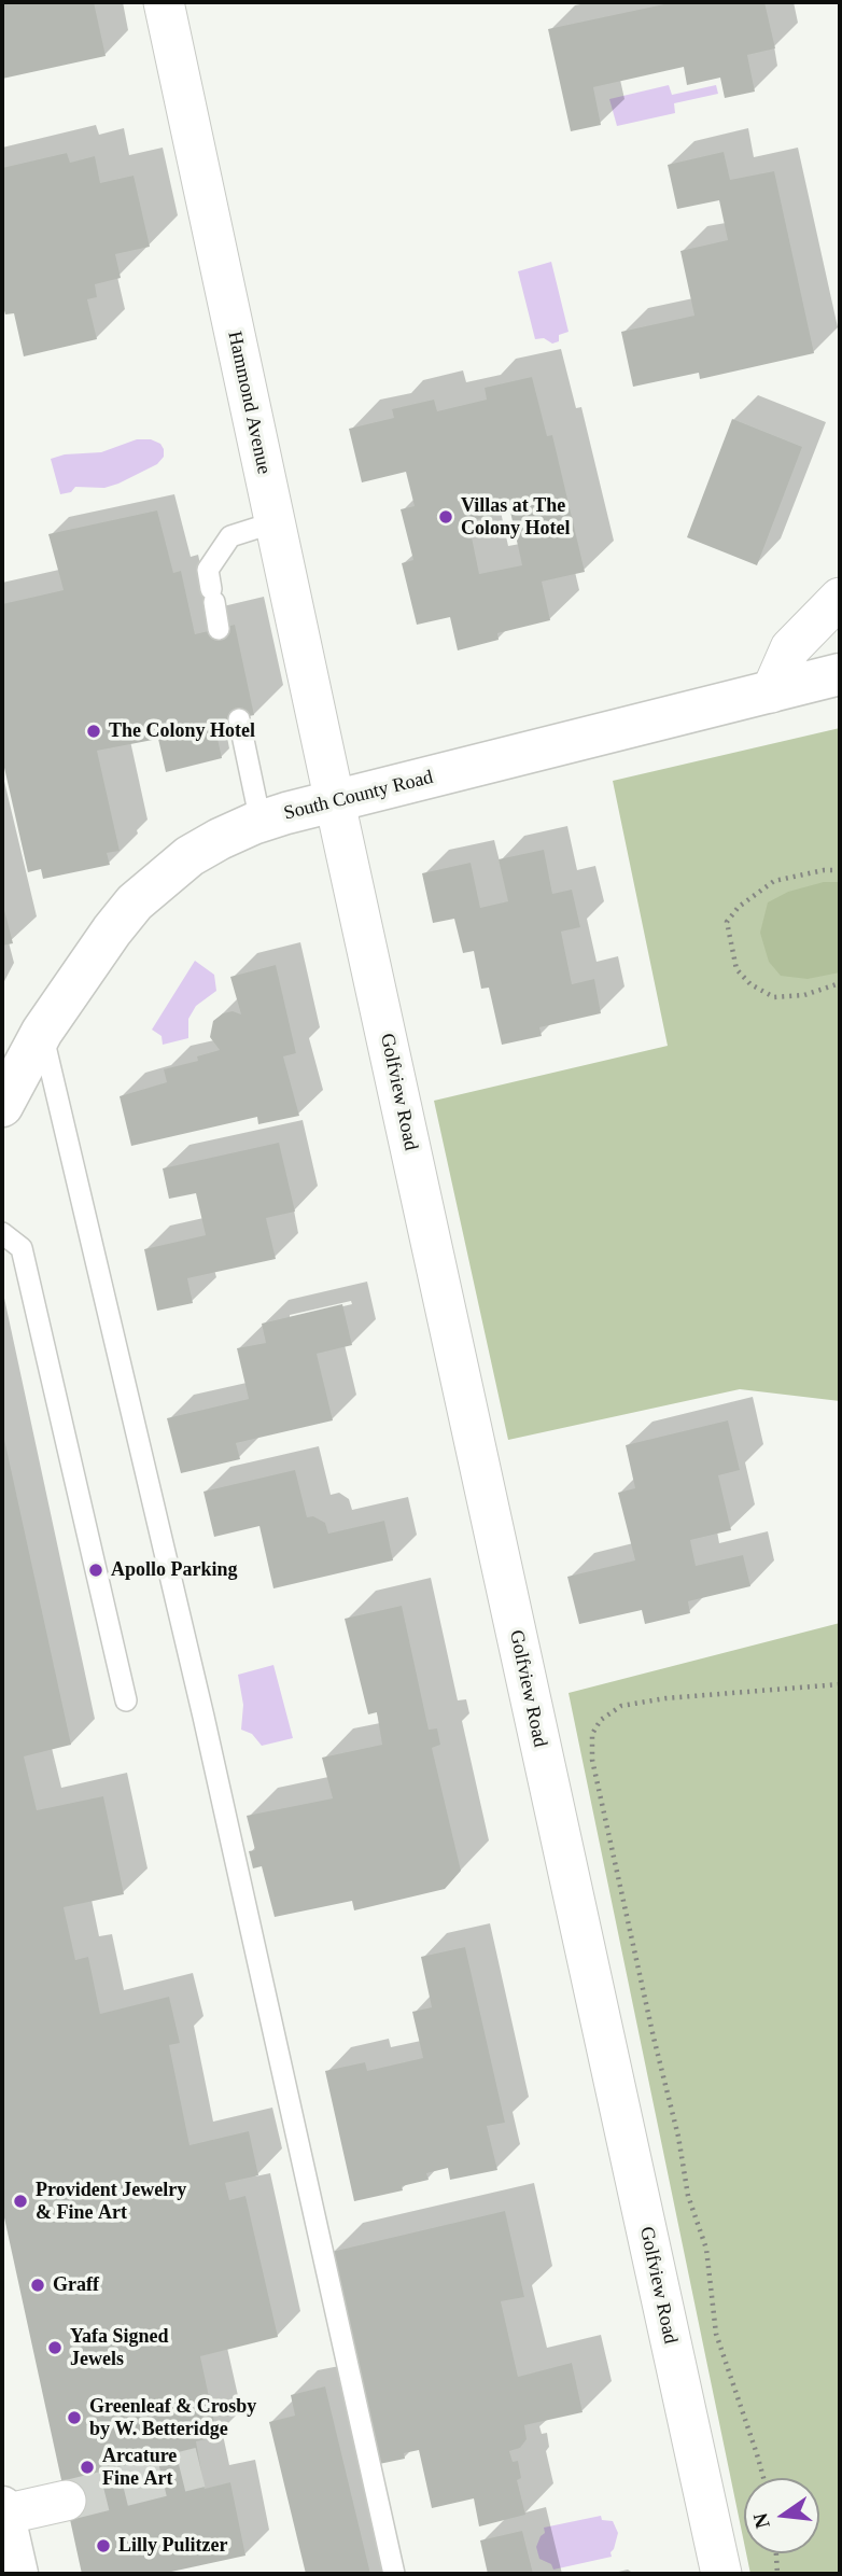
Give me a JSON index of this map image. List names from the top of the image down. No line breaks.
{"streets":{"main road":["South County Road"],"street":["Hammond Avenue","Golfview Road"]},"crossings":[["Hammond Avenue","South County Road"],["Hammond Avenue","Golfview Road"],["South County Road","Golfview Road"]],"places":["Villas at The Colony Hotel","The Colony Hotel","Apollo Parking","Provident Jewelry & Fine Art","Graff","Yafa Signed Jewels","Greenleaf & Crosby by W. Betteridge","Arcature Fine Art","Lilly Pulitzer"],"north":"left"}
